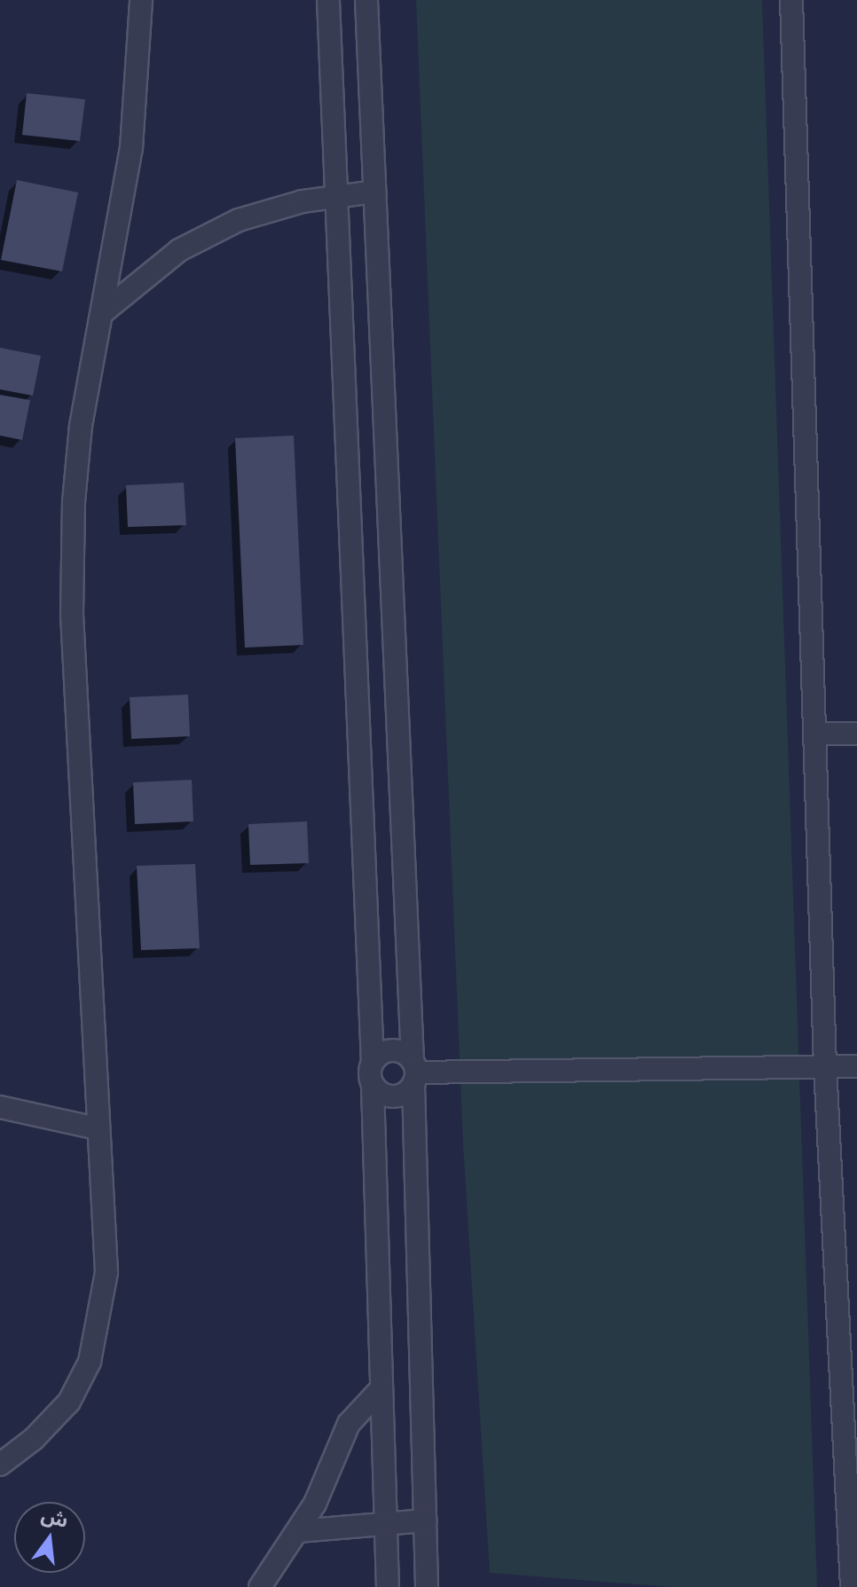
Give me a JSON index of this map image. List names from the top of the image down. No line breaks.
{"north":"top"}
